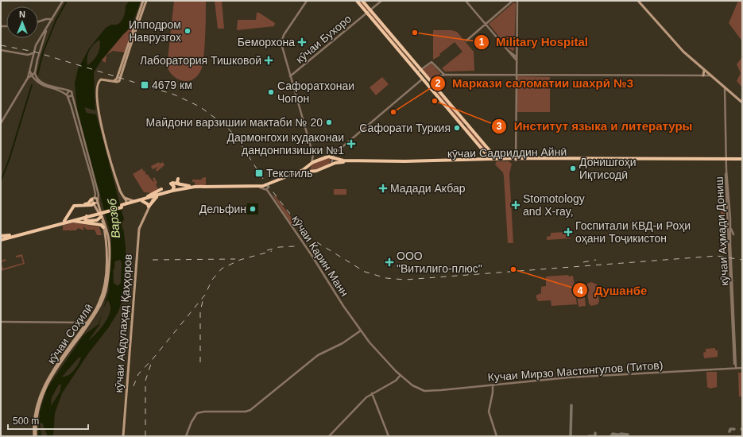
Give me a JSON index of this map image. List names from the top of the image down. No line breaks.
{"streets":{"highway":["кӯчаи Садриддин Айнӣ"],"main road":["кӯчаи Абдулаҳад Қаҳҳоров","кӯчаи Соҳилӣ"],"street":["кӯчаи Бухоро","кӯчаи Аҳмади Дониш","кӯчаи Карин Манн","Кучаи Мирзо Мастонгулов (Титов)"]},"crossings":[["кӯчаи Садриддин Айнӣ","кӯчаи Аҳмади Дониш"],["кӯчаи Садриддин Айнӣ","кӯчаи Карин Манн"],["кӯчаи Карин Манн","Кучаи Мирзо Мастонгулов (Титов)"]],"water":["Варзоб"],"places":{"other":["Ипподром Наврузгох","Military Hospital","Сафоратхонаи Чопон","Институт языка и литературы","Маркази саломатии шахрӣ №3","Майдони варзишии мактаби № 20","Сафорати Туркия","Донишгоҳи Иқтисодӣ","Дельфин","Душанбе"],"health":["Беморхона","Лаборатория Тишковой","Дармонгохи кудаконаи дандонпизишки №1","Мадади Акбар","Stomotology and X-ray,","Госпитали КВД-и Роҳи оҳани Тоҷикистон","ООО \"Витилиго-плюс\""],"transit":["4679 км","Текстиль"]},"scale_bar":"500 m","north":"top"}
